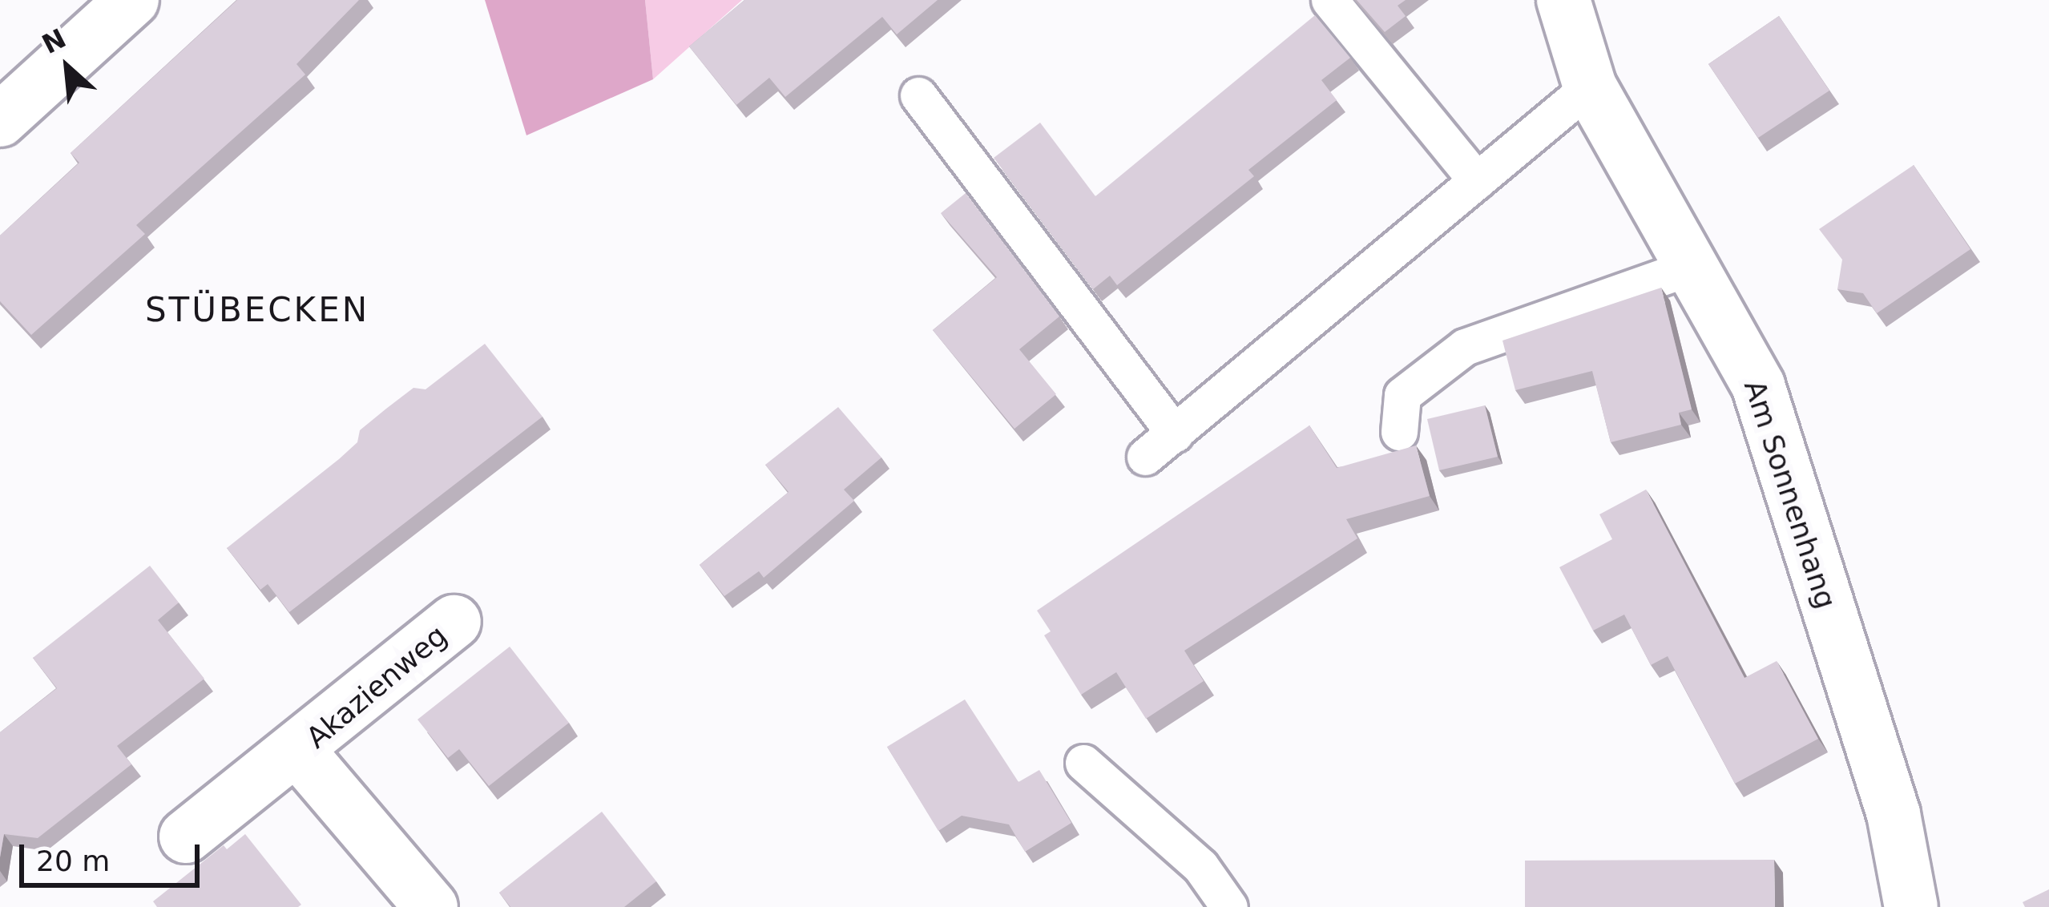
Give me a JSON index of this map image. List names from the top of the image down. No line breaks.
{"streets":{"street":["Am Sonnenhang","Akazienweg"]},"districts":["STÜBECKEN"],"scale_bar":"20 m","north":"top left"}
